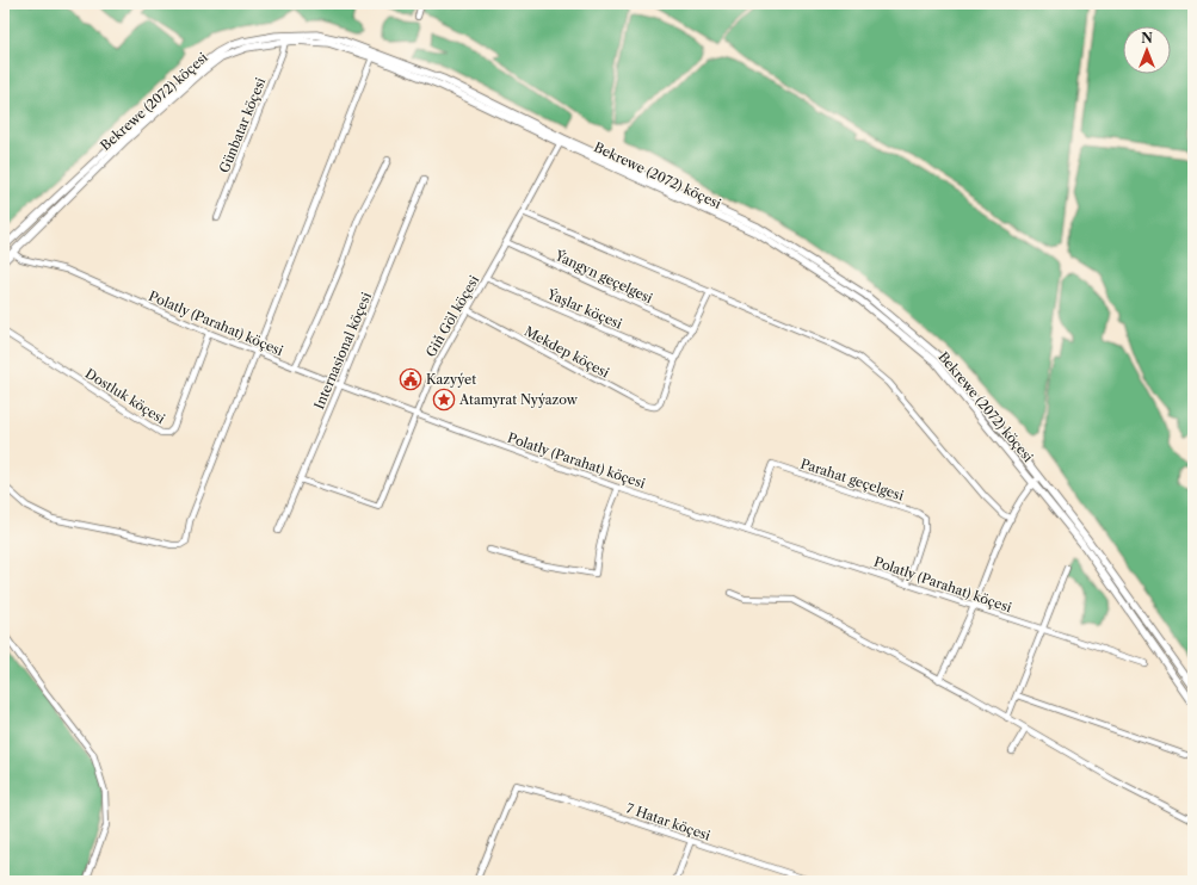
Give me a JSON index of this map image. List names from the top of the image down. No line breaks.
{"streets":{"main road":["Bekrewe (2072) köçesi"],"street":["Günbatar köçesi","Ýangyn geçelgesi","Ýaşlar köçesi","Giň Göl köçesi","Polatly (Parahat) köçesi","Internasional köçesi","Mekdep köçesi","Dostluk köçesi","Parahat geçelgesi","7 Hatar köçesi"]},"crossings":[["Bekrewe (2072) köçesi","Günbatar köçesi"],["Bekrewe (2072) köçesi","Giň Göl köçesi"],["Bekrewe (2072) köçesi","Polatly (Parahat) köçesi"],["Ýangyn geçelgesi","Giň Göl köçesi"],["Ýaşlar köçesi","Giň Göl köçesi"],["Ýaşlar köçesi","Mekdep köçesi"],["Giň Göl köçesi","Polatly (Parahat) köçesi"],["Giň Göl köçesi","Internasional köçesi"],["Giň Göl köçesi","Mekdep köçesi"],["Polatly (Parahat) köçesi","Internasional köçesi"],["Polatly (Parahat) köçesi","Dostluk köçesi"],["Polatly (Parahat) köçesi","Parahat geçelgesi"]],"places":{"public building":["Kazyýet"],"place":["Atamyrat Nyýazow"]},"north":"top"}
